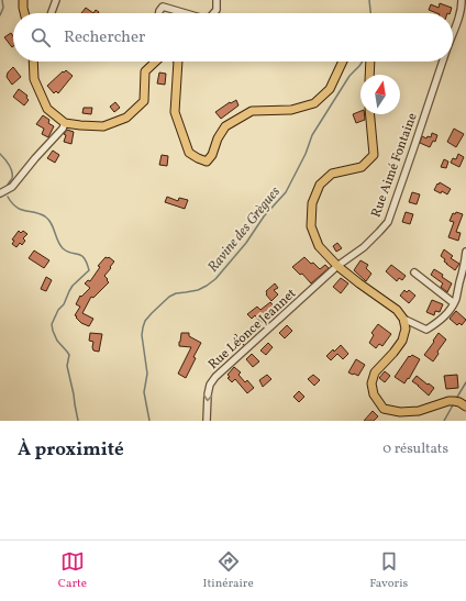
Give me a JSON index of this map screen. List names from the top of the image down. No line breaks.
{"streets":{"street":["Rue Aimé Fontaine","Rue Léonce Jeannet"]},"crossings":[["Rue Aimé Fontaine","Rue Léonce Jeannet"]],"one_way":["Rue Léonce Jeannet"],"water":["Ravine des Grègues"],"north":"top","page":{"search":"Rechercher","heading":["À proximité","0 résultats"],"nav":["Carte","Itinéraire","Favoris"]}}
